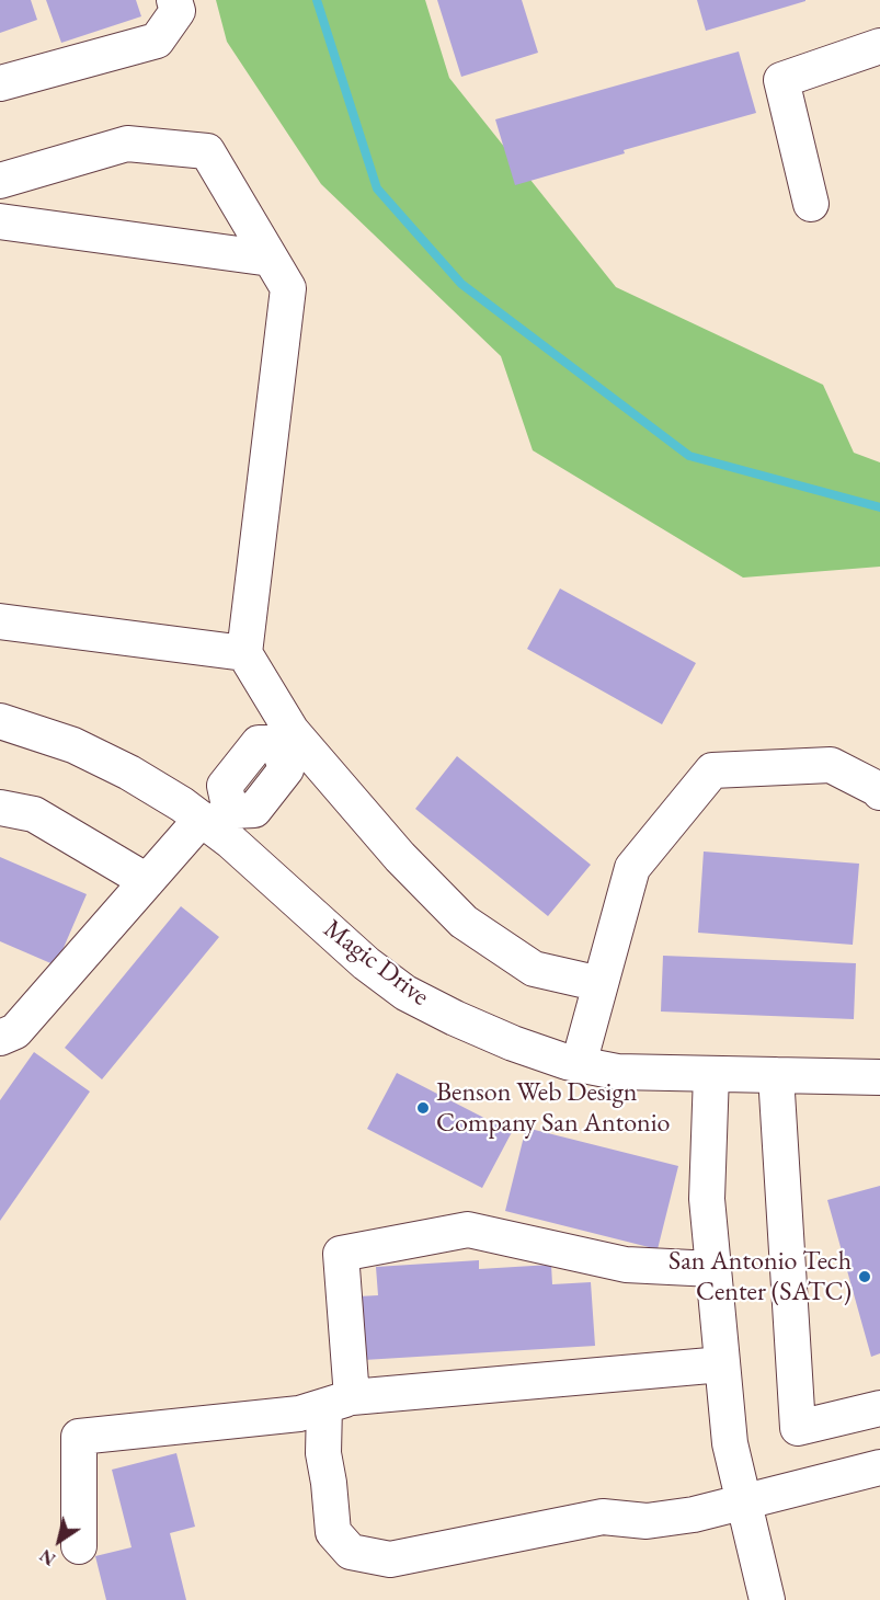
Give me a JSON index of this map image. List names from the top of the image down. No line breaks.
{"streets":{"street":["Magic Drive"]},"places":["Benson Web Design Company San Antonio","San Antonio Tech Center (SATC)"],"north":"bottom left"}
